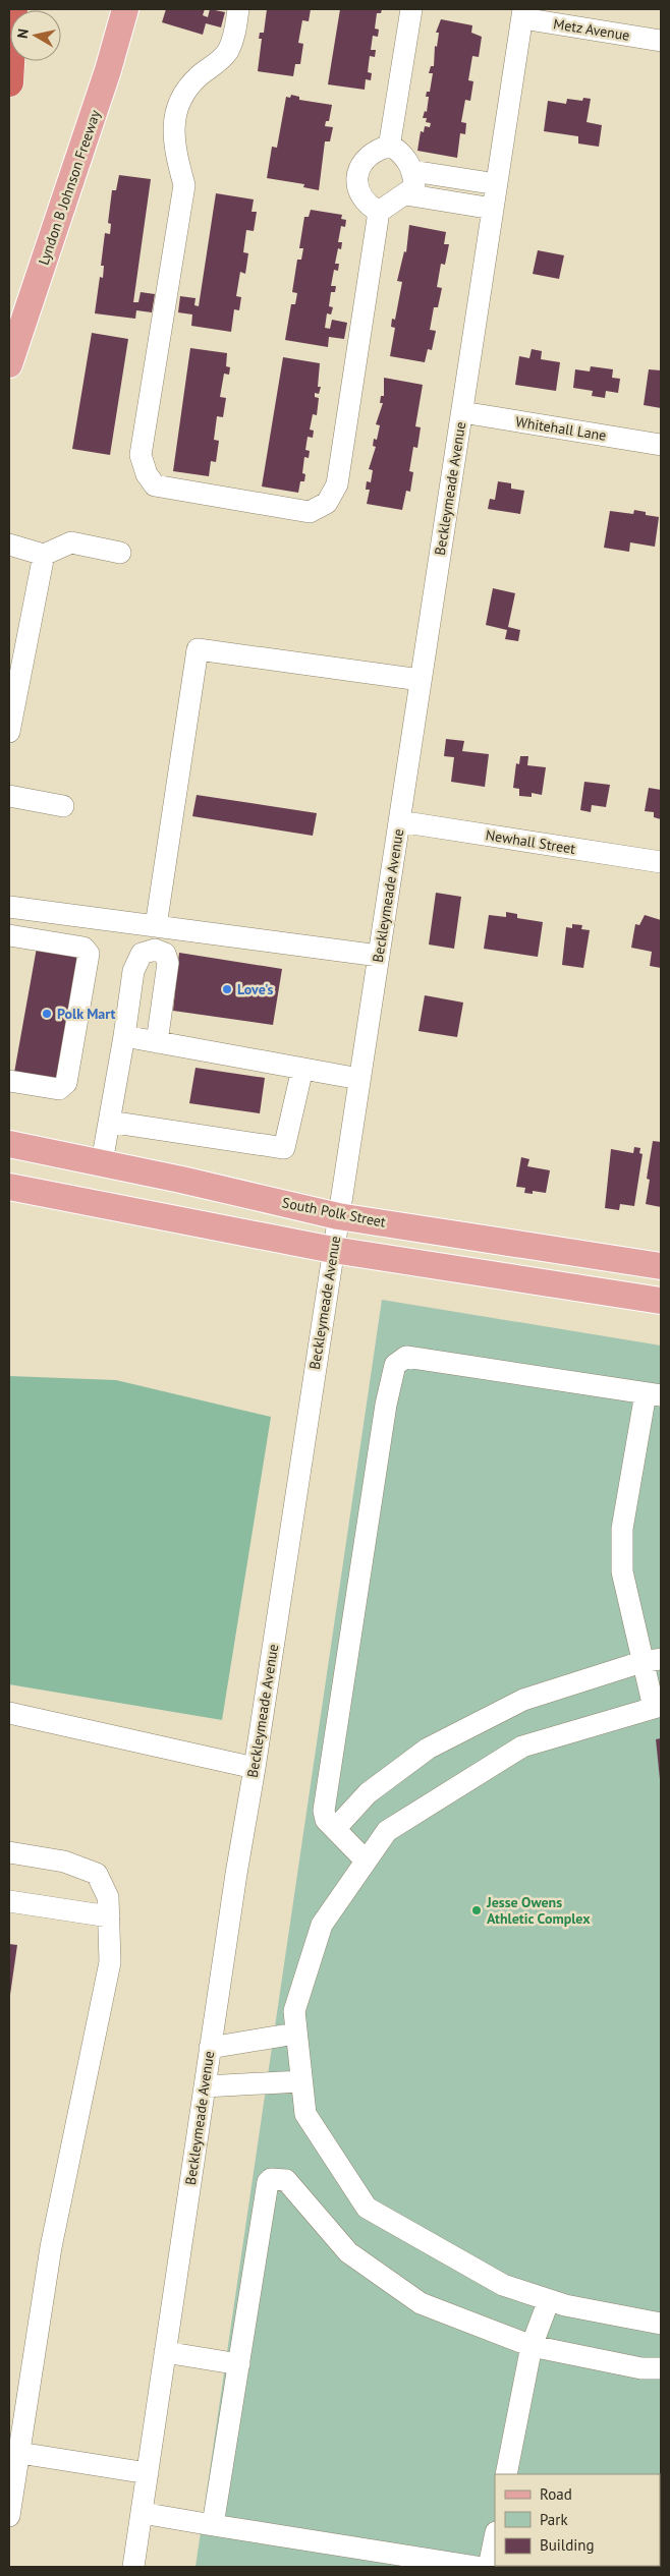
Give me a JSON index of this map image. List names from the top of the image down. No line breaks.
{"streets":{"main road":["Lyndon B Johnson Freeway","South Polk Street"],"street":["Metz Avenue","Whitehall Lane","Beckleymeade Avenue","Newhall Street"]},"crossings":[["Metz Avenue","Beckleymeade Avenue"],["Whitehall Lane","Beckleymeade Avenue"],["Beckleymeade Avenue","Newhall Street"],["Beckleymeade Avenue","South Polk Street"]],"places":["Love's","Polk Mart","Jesse Owens Athletic Complex"],"legend":["Road","Park","Building"],"north":"left"}
